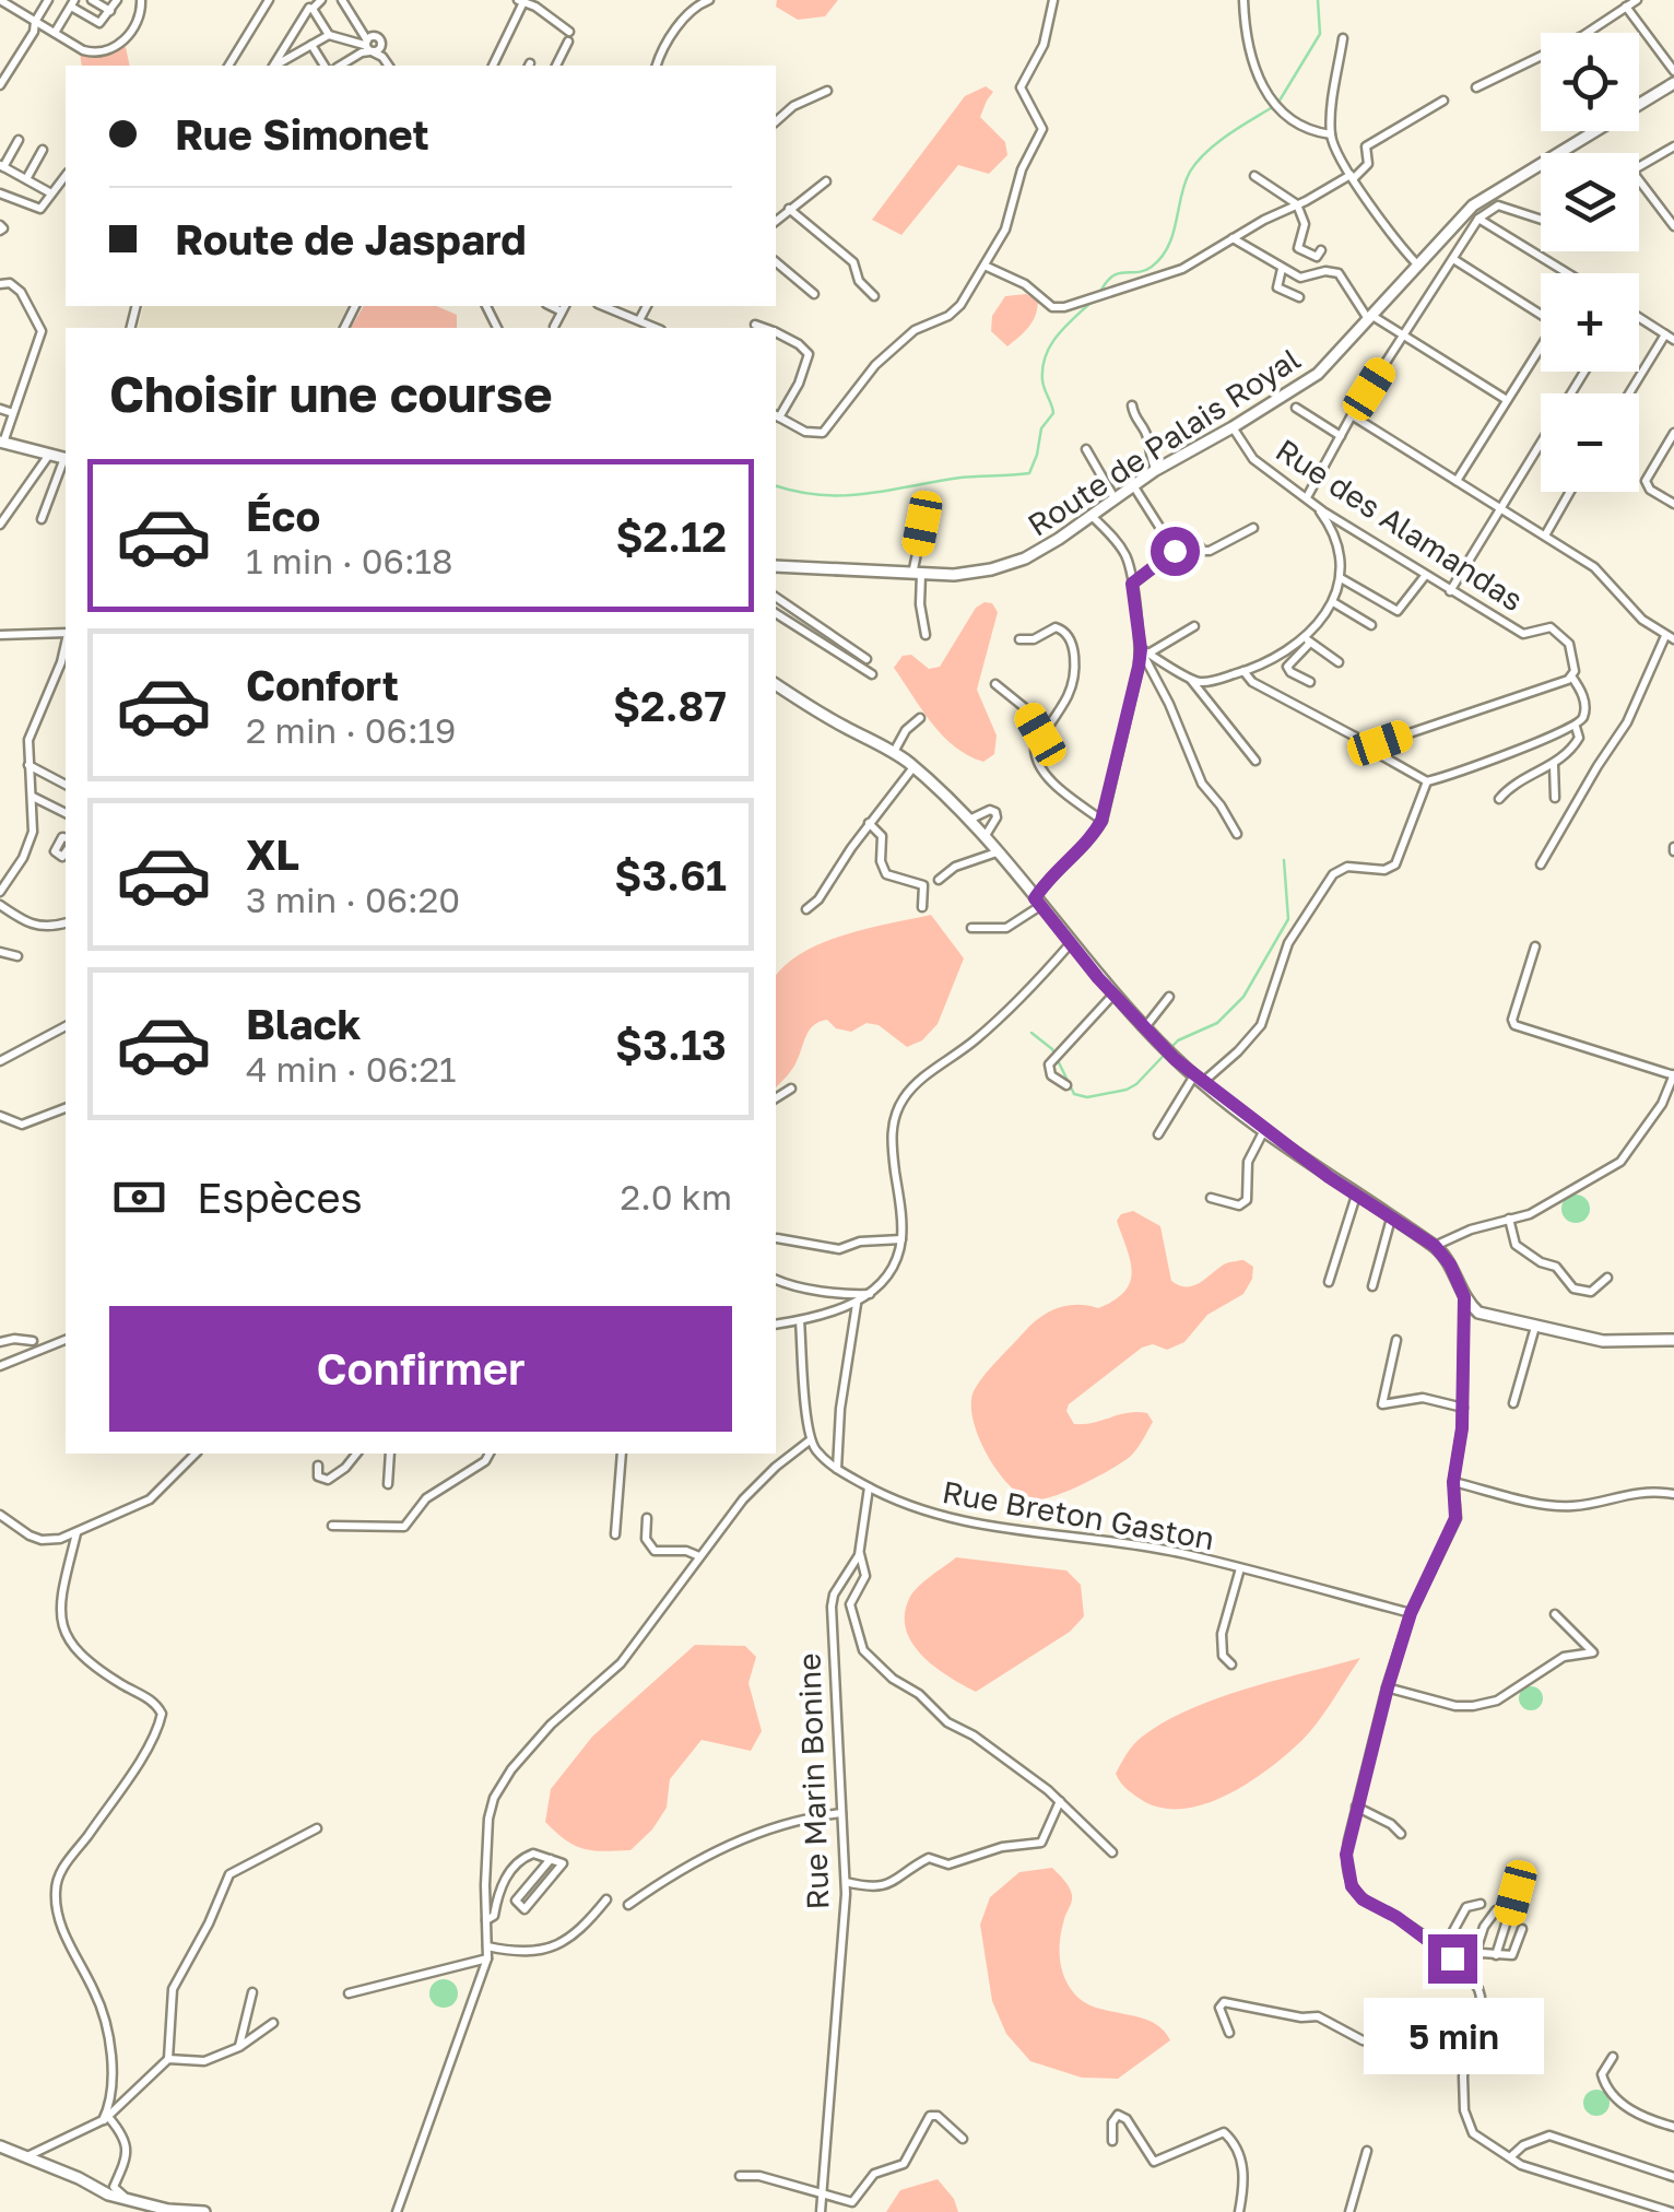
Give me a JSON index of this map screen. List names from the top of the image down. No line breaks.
{"streets":{"main road":["Route de Palais Royal"],"street":["Rue des Alamandas","Rue Breton Gaston","Rue Marin Bonine"]},"crossings":[["Route de Palais Royal","Rue des Alamandas"],["Rue Breton Gaston","Rue Marin Bonine"]],"page":{"map_buttons":["+","−"],"banner":["Rue Simonet","Route de Jaspard"],"heading":"Choisir une course","list":[{"name":"Éco","note":"1 min · 06:18","value":"$2.12"},{"name":"Confort","note":"2 min · 06:19","value":"$2.87"},{"name":"XL","note":"3 min · 06:20","value":"$3.61"},{"name":"Black","note":"4 min · 06:21","value":"$3.13"}],"pay":["Espèces","2.0 km"],"buttons":"Confirmer","bubble":"5 min"}}
